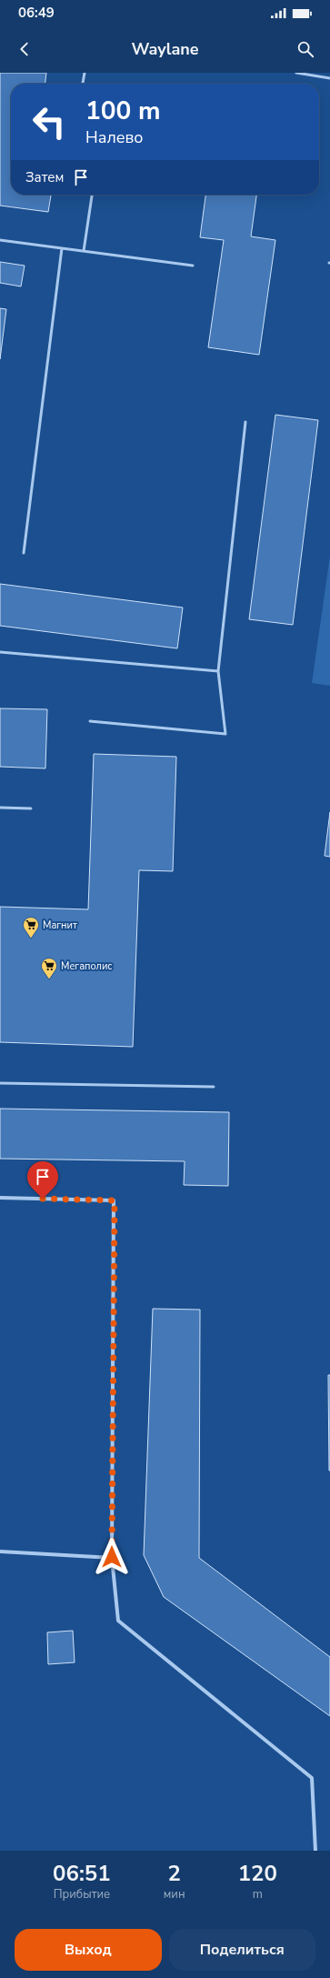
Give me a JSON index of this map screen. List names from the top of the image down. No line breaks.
{"places":{"supermarket":["Магнит","Мегаполис"]},"page":{"status":"06:49","header":"Waylane","turn":["100 m","Налево"],"then":"Затем","eta":["06:51","Прибытие","2","мин","120","m"],"buttons":["Выход","Поделиться"]}}
